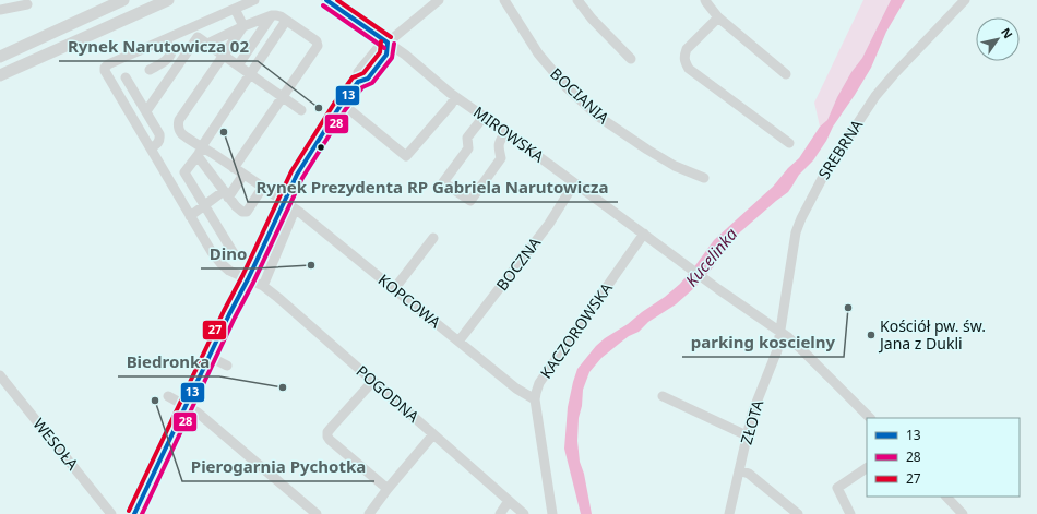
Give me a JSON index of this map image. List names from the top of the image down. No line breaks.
{"streets":{"street":["BOCIANIA","MIROWSKA","SREBRNA","BOCZNA","KOPCOWA","KACZOROWSKA","POGODNA","ZŁOTA","WESOŁA"]},"crossings":[["MIROWSKA","SREBRNA"],["MIROWSKA","BOCZNA"],["MIROWSKA","KACZOROWSKA"],["MIROWSKA","ZŁOTA"],["SREBRNA","ZŁOTA"],["BOCZNA","KOPCOWA"],["KOPCOWA","KACZOROWSKA"]],"water":["Kucelinka"],"places":["Rynek Narutowicza 02","Rynek Prezydenta RP Gabriela Narutowicza","Dino","parking koscielny","Kościół pw. św. Jana z Dukli","Biedronka","Pierogarnia Pychotka"],"lines":["transit line 13","transit line 27","transit line 28"],"legend":["13","28","27"],"north":"top right"}
